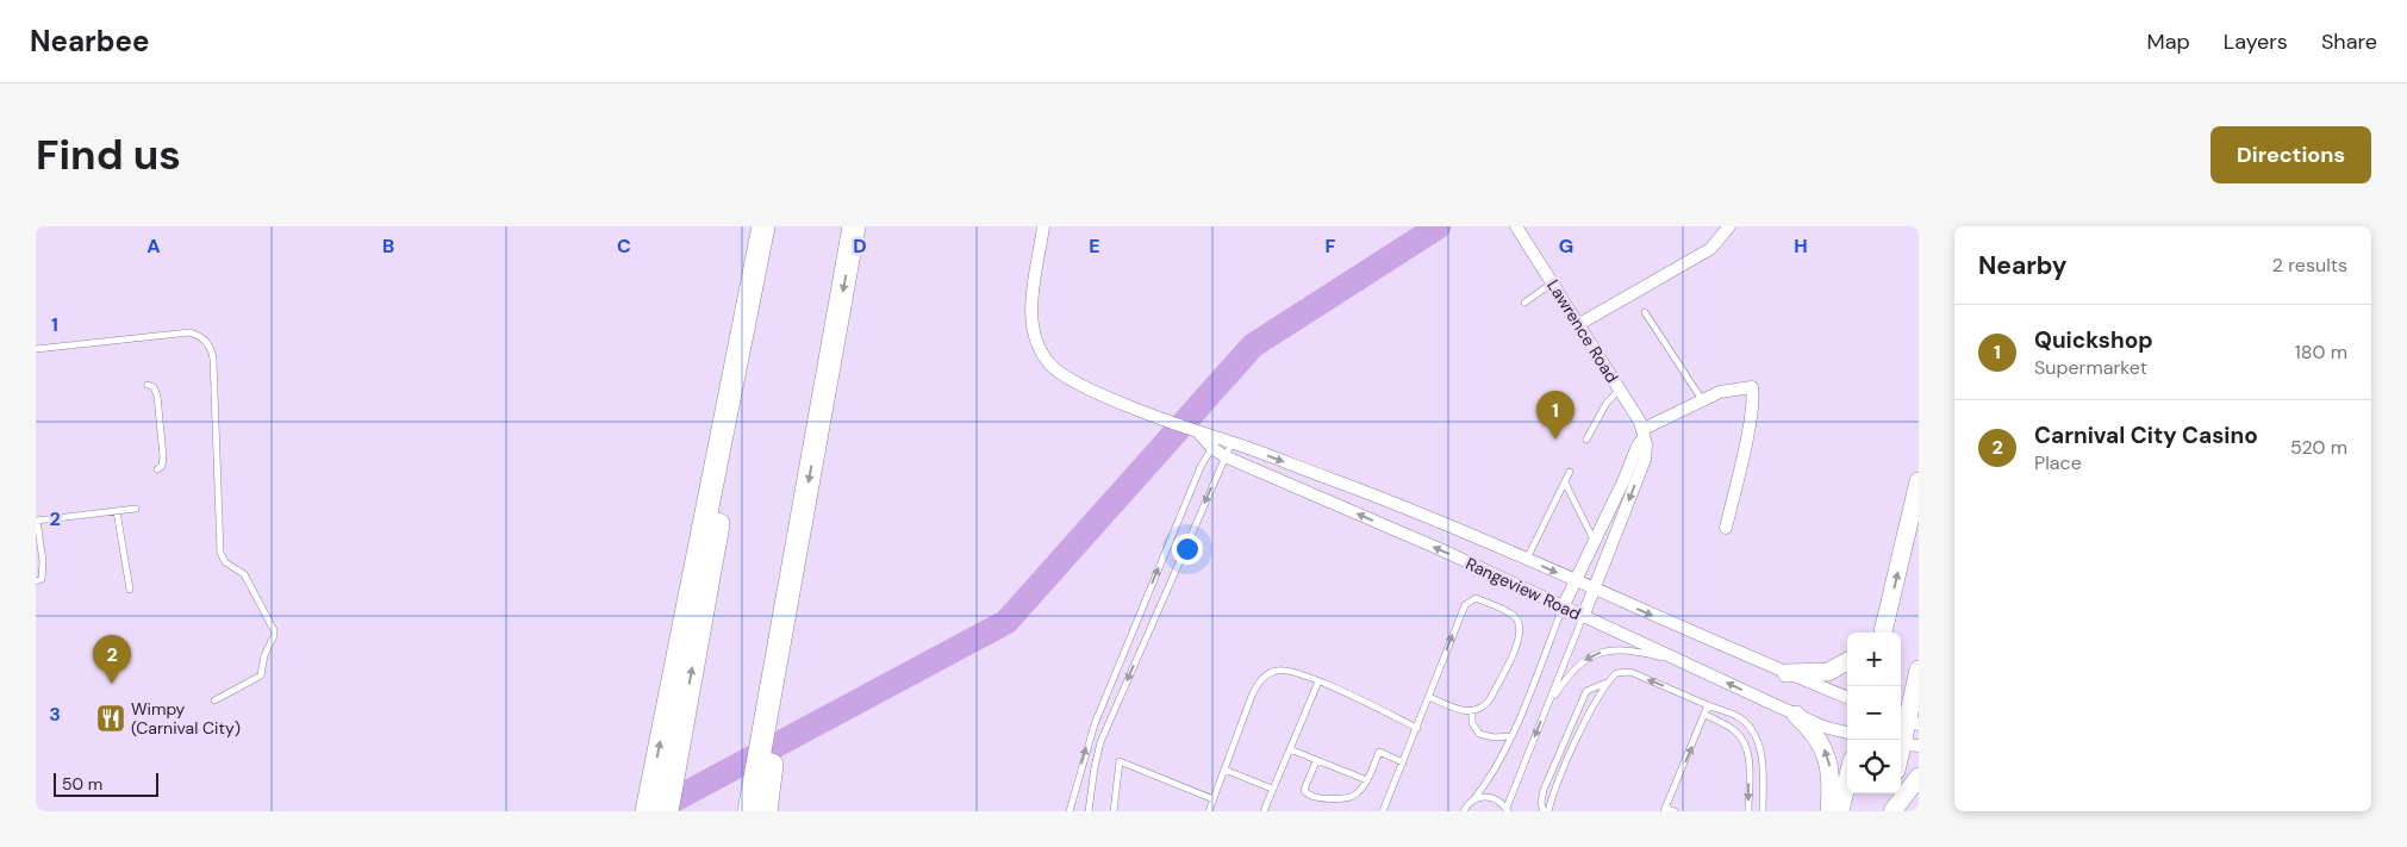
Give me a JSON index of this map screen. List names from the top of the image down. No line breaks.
{"streets":{"street":["Lawrence Road","Rangeview Road"]},"places":{"restaurant":["Wimpy (Carnival City)"]},"scale_bar":"50 m","page":{"header":"Nearbee","nav":["Map","Layers","Share"],"buttons":"Directions","title":"Find us","heading":["Nearby","2 results"],"list":[{"mark":"1","name":"Quickshop","note":"Supermarket","value":"180 m"},{"mark":"2","name":"Carnival City Casino","note":"Place","value":"520 m"}],"pins":["1","2"],"map_buttons":["+","−"],"scale":"50 m"},"grid":{"columns":["A","B","C","D","E","F","G","H"],"rows":["1","2","3"]}}
